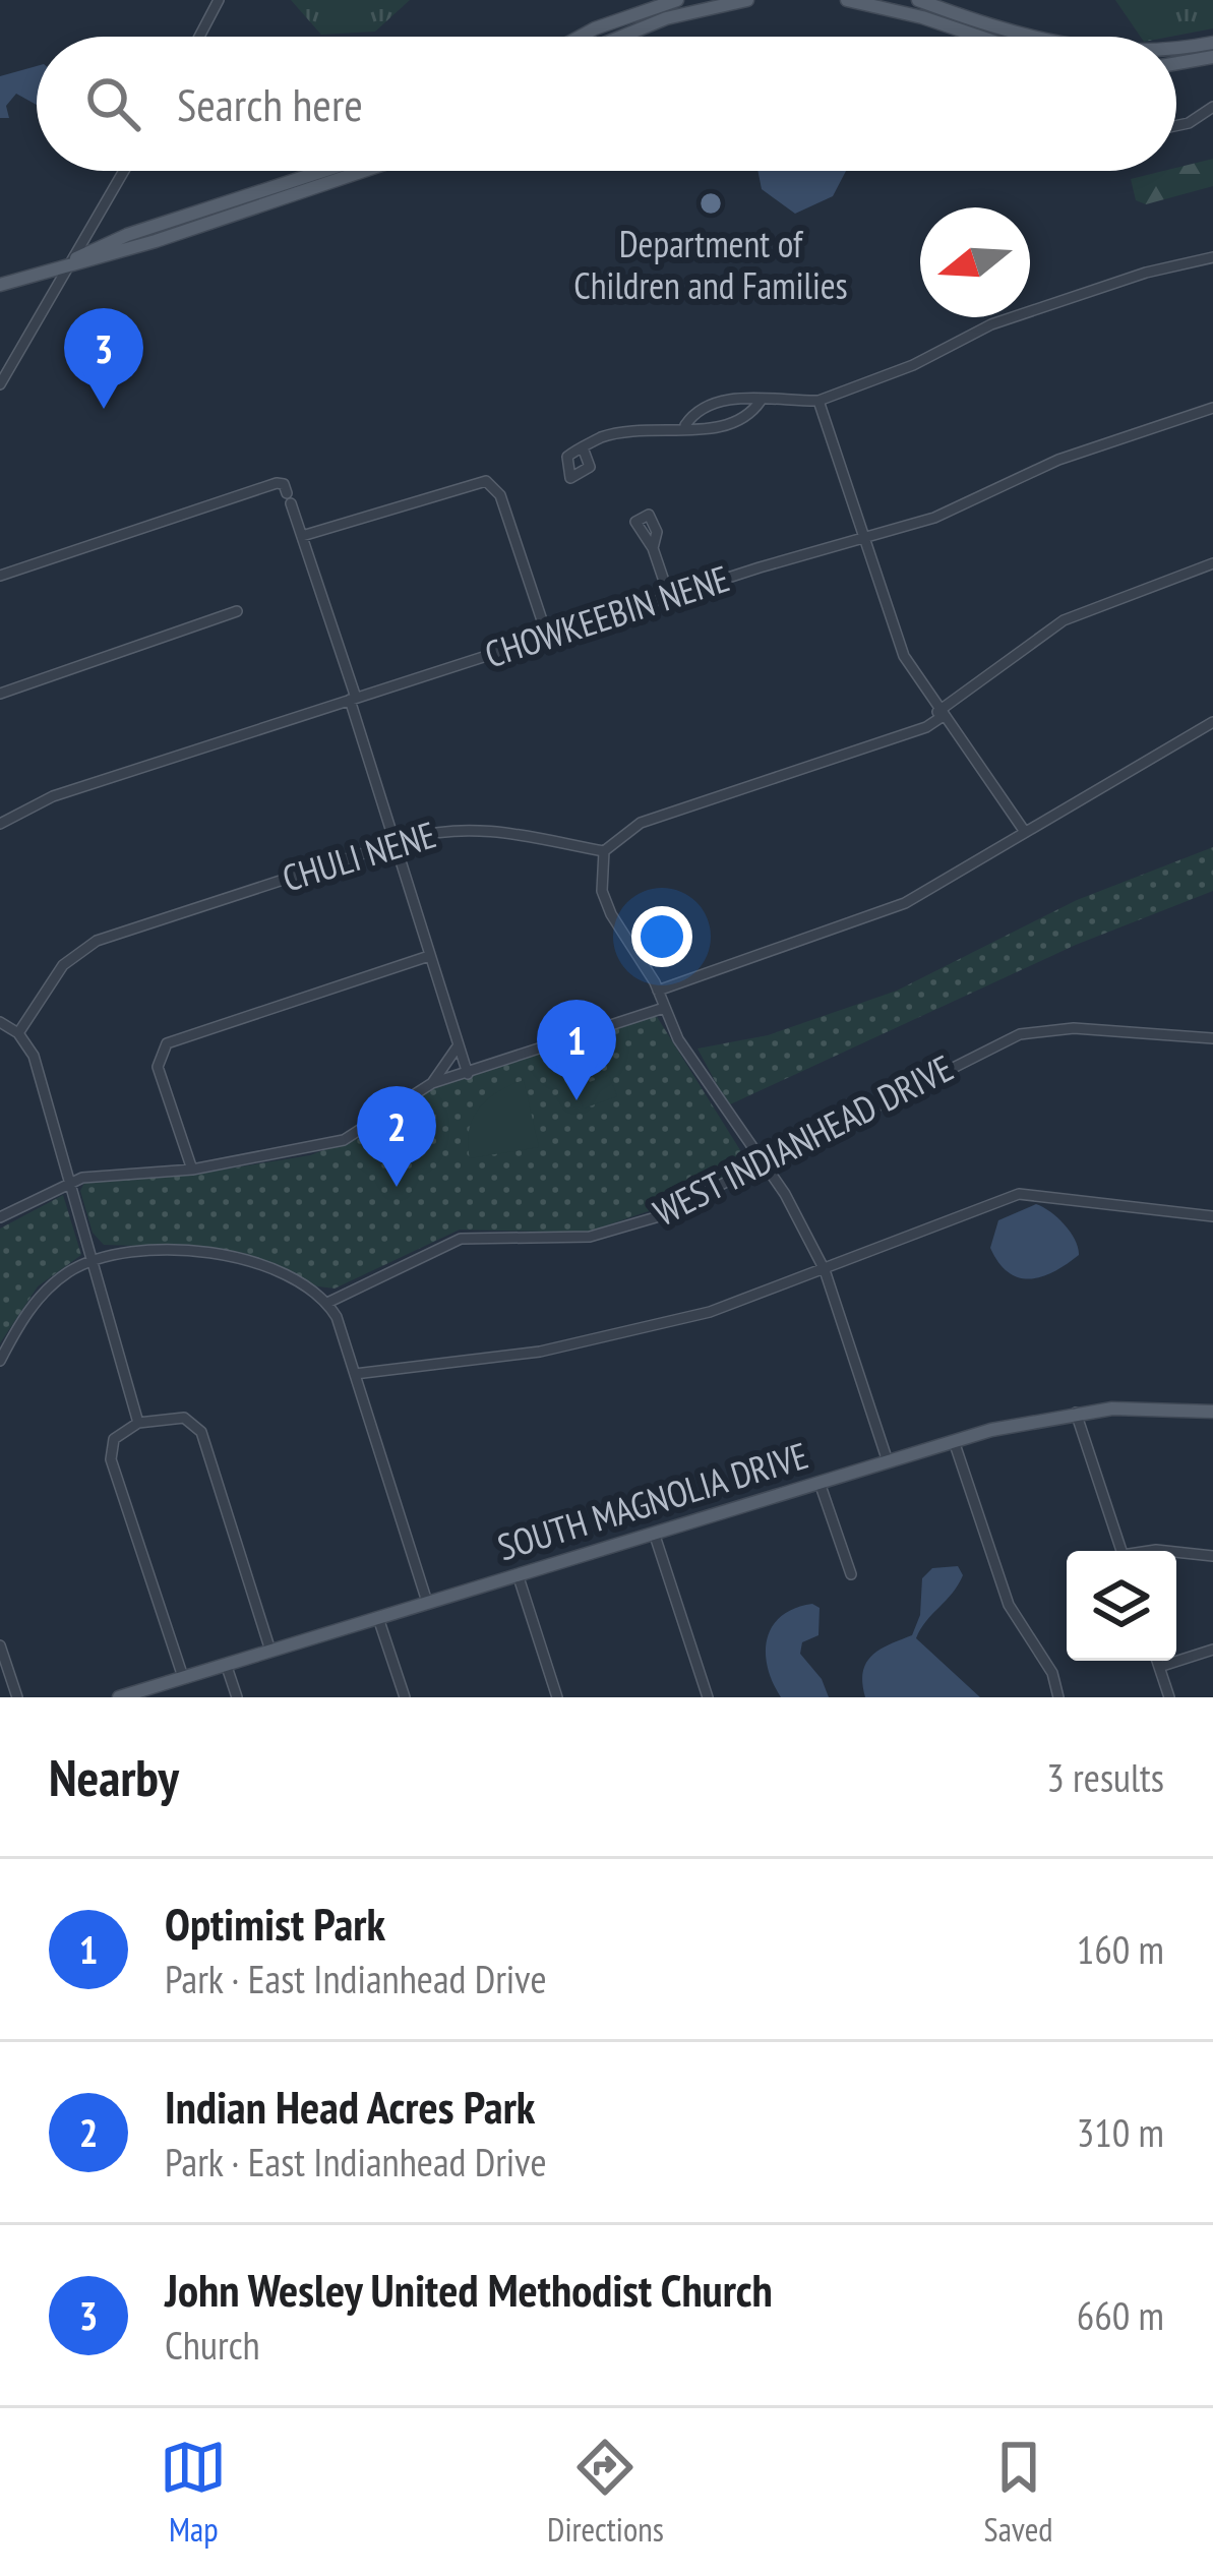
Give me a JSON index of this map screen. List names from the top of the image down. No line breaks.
{"streets":{"main road":["SOUTH MAGNOLIA DRIVE"],"street":["CHOWKEEBIN NENE","CHULI NENE","WEST INDIANHEAD DRIVE"]},"places":["Department of Children and Families"],"north":"left","page":{"search":"Search here","pins":["3","1","2"],"heading":["Nearby","3 results"],"list":[{"mark":"1","name":"Optimist Park","note":"Park · East Indianhead Drive","value":"160 m"},{"mark":"2","name":"Indian Head Acres Park","note":"Park · East Indianhead Drive","value":"310 m"},{"mark":"3","name":"John Wesley United Methodist Church","note":"Church","value":"660 m"}],"nav":["Map","Directions","Saved"]}}
